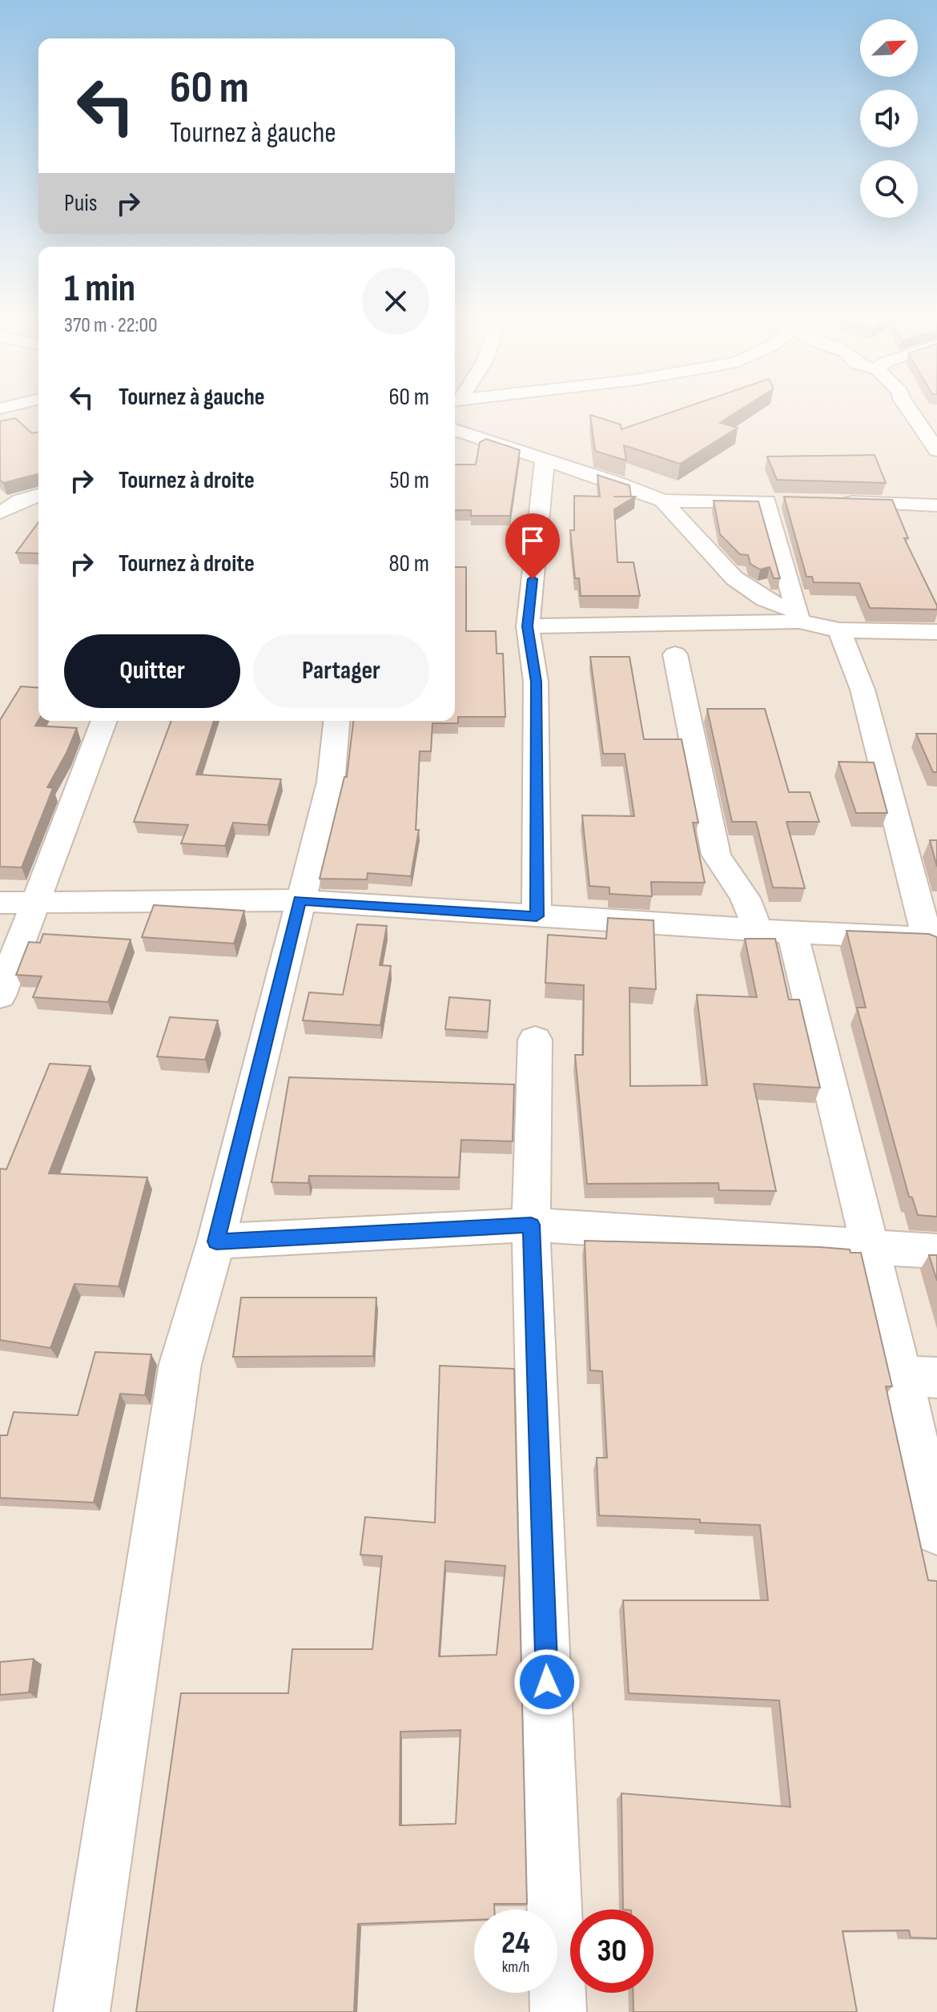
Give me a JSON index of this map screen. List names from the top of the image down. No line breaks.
{"north":"top right","page":{"turn":["60 m","Tournez à gauche"],"then":"Puis","heading":["1 min","370 m · 22:00"],"list":[{"name":"Tournez à gauche","value":"60 m"},{"name":"Tournez à droite","value":"50 m"},{"name":"Tournez à droite","value":"80 m"}],"buttons":["Quitter","Partager"],"speed":"24 km/h","limit":"30"}}
